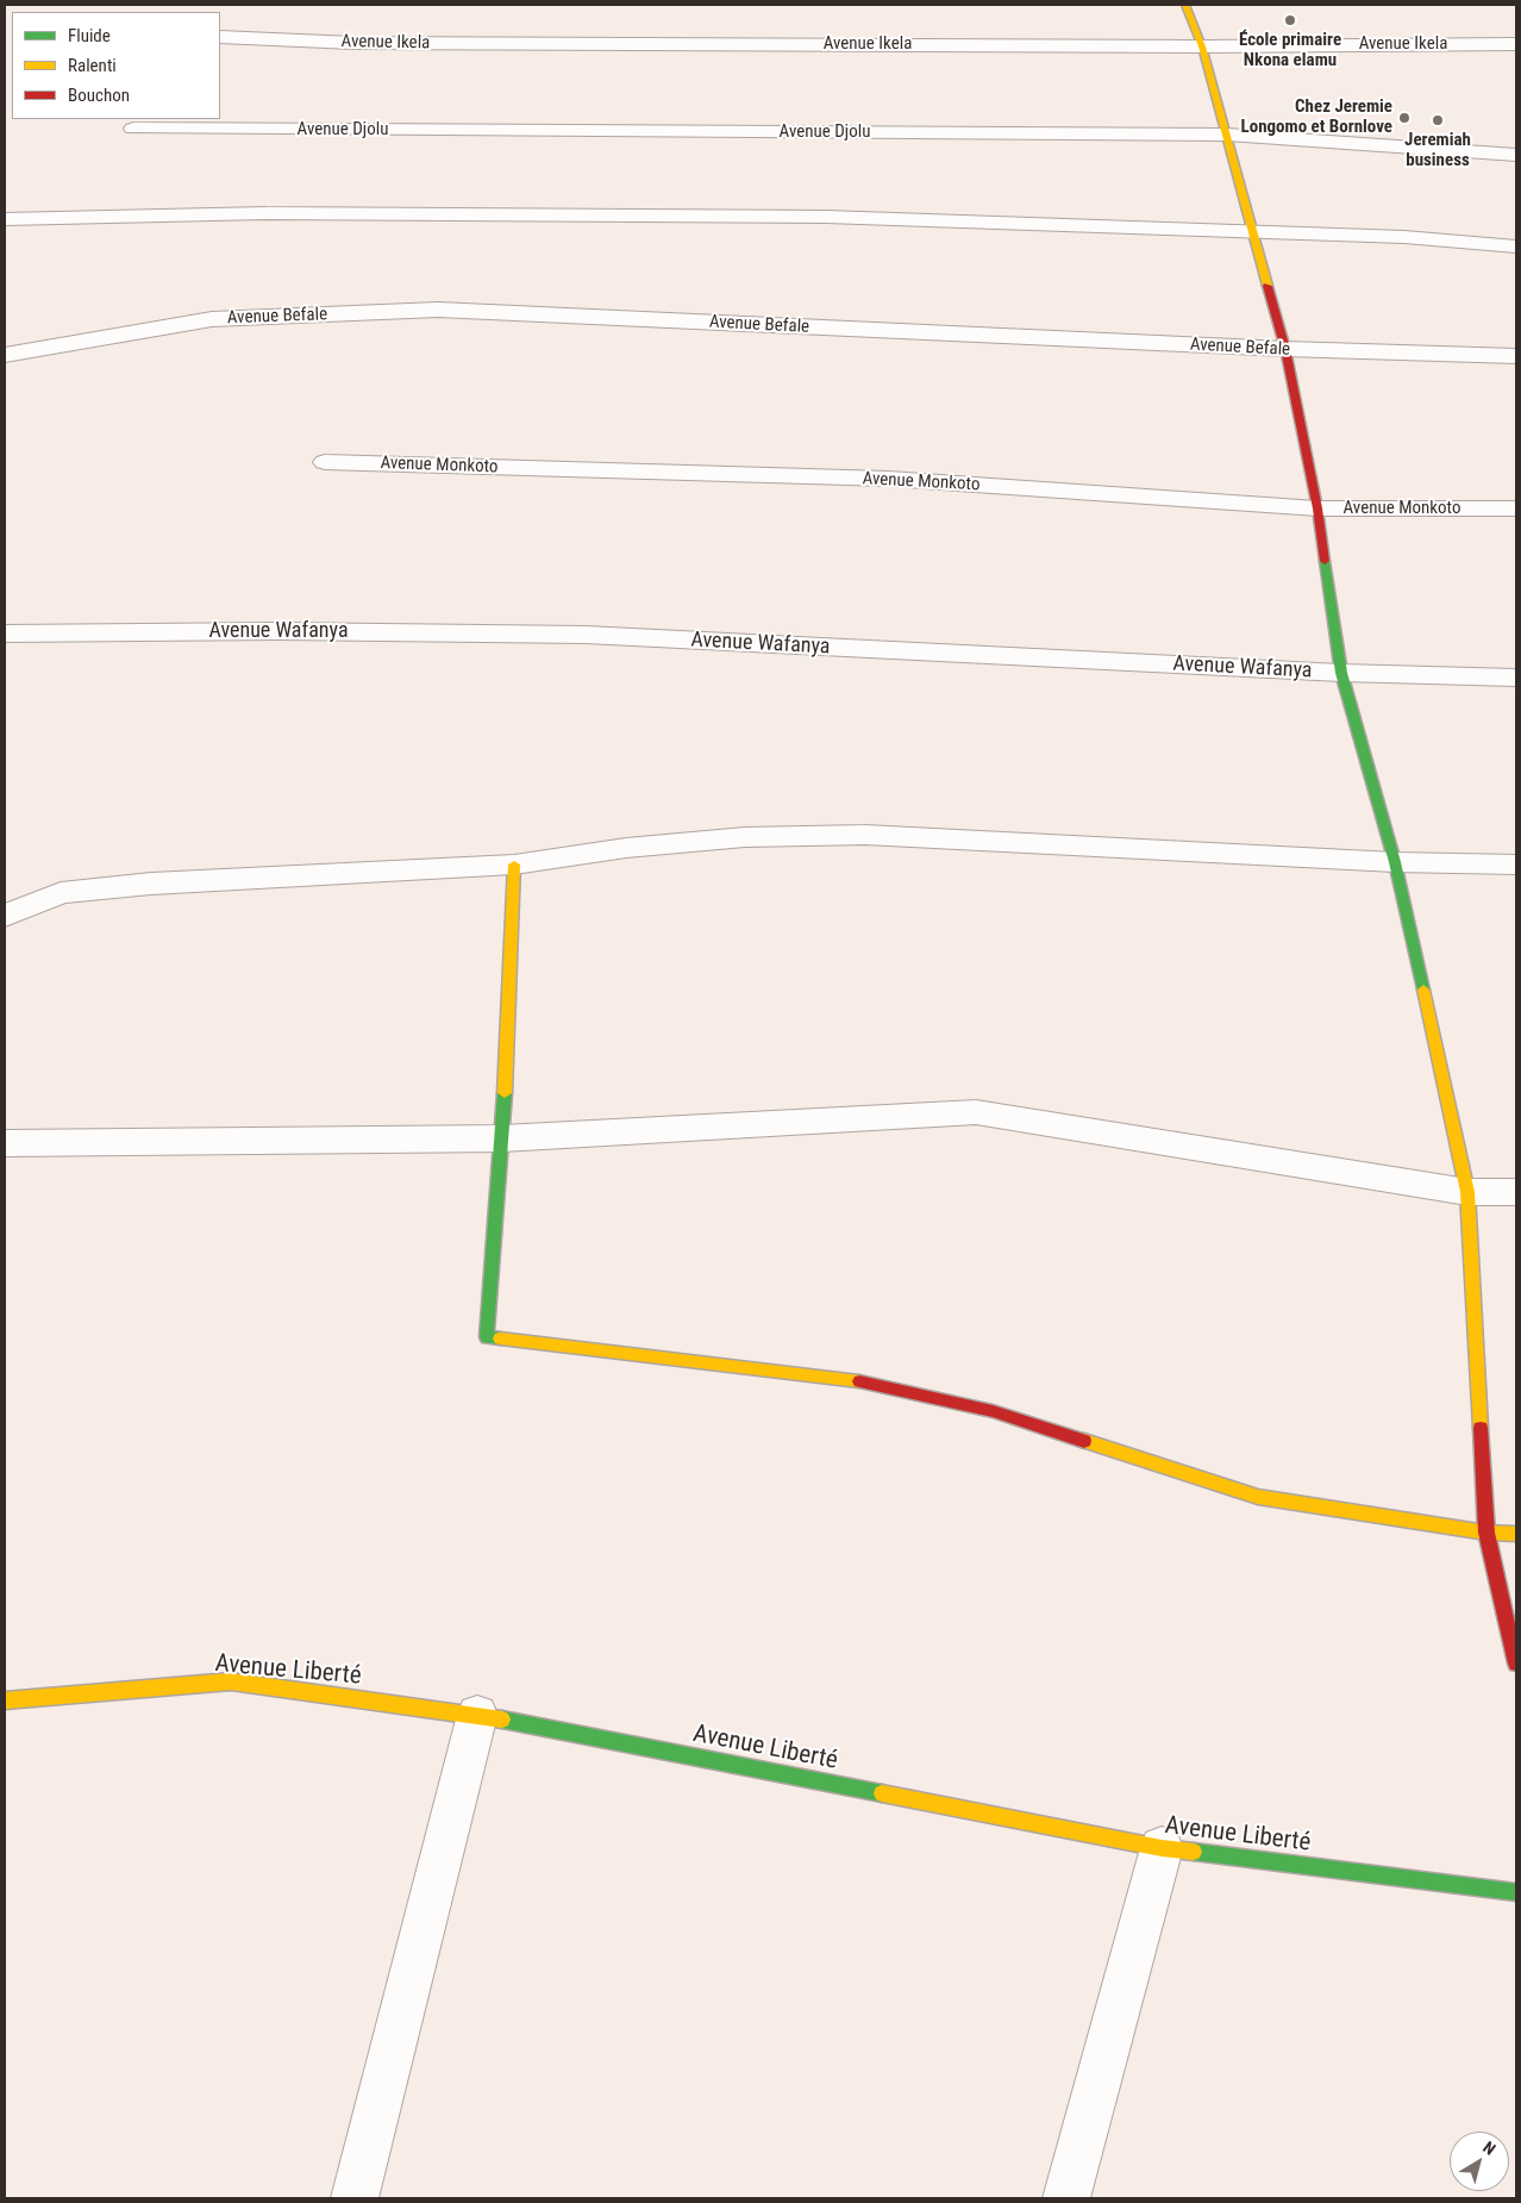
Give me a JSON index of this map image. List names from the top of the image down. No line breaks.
{"streets":{"street":["Avenue Ikela","Avenue Djolu","Avenue Befale","Avenue Monkoto","Avenue Wafanya","Avenue Liberté"]},"places":["École primaire Nkona elamu","Chez Jeremie Longomo et Bornlove","Jeremiah business"],"legend":["Fluide","Ralenti","Bouchon"],"north":"top right"}
